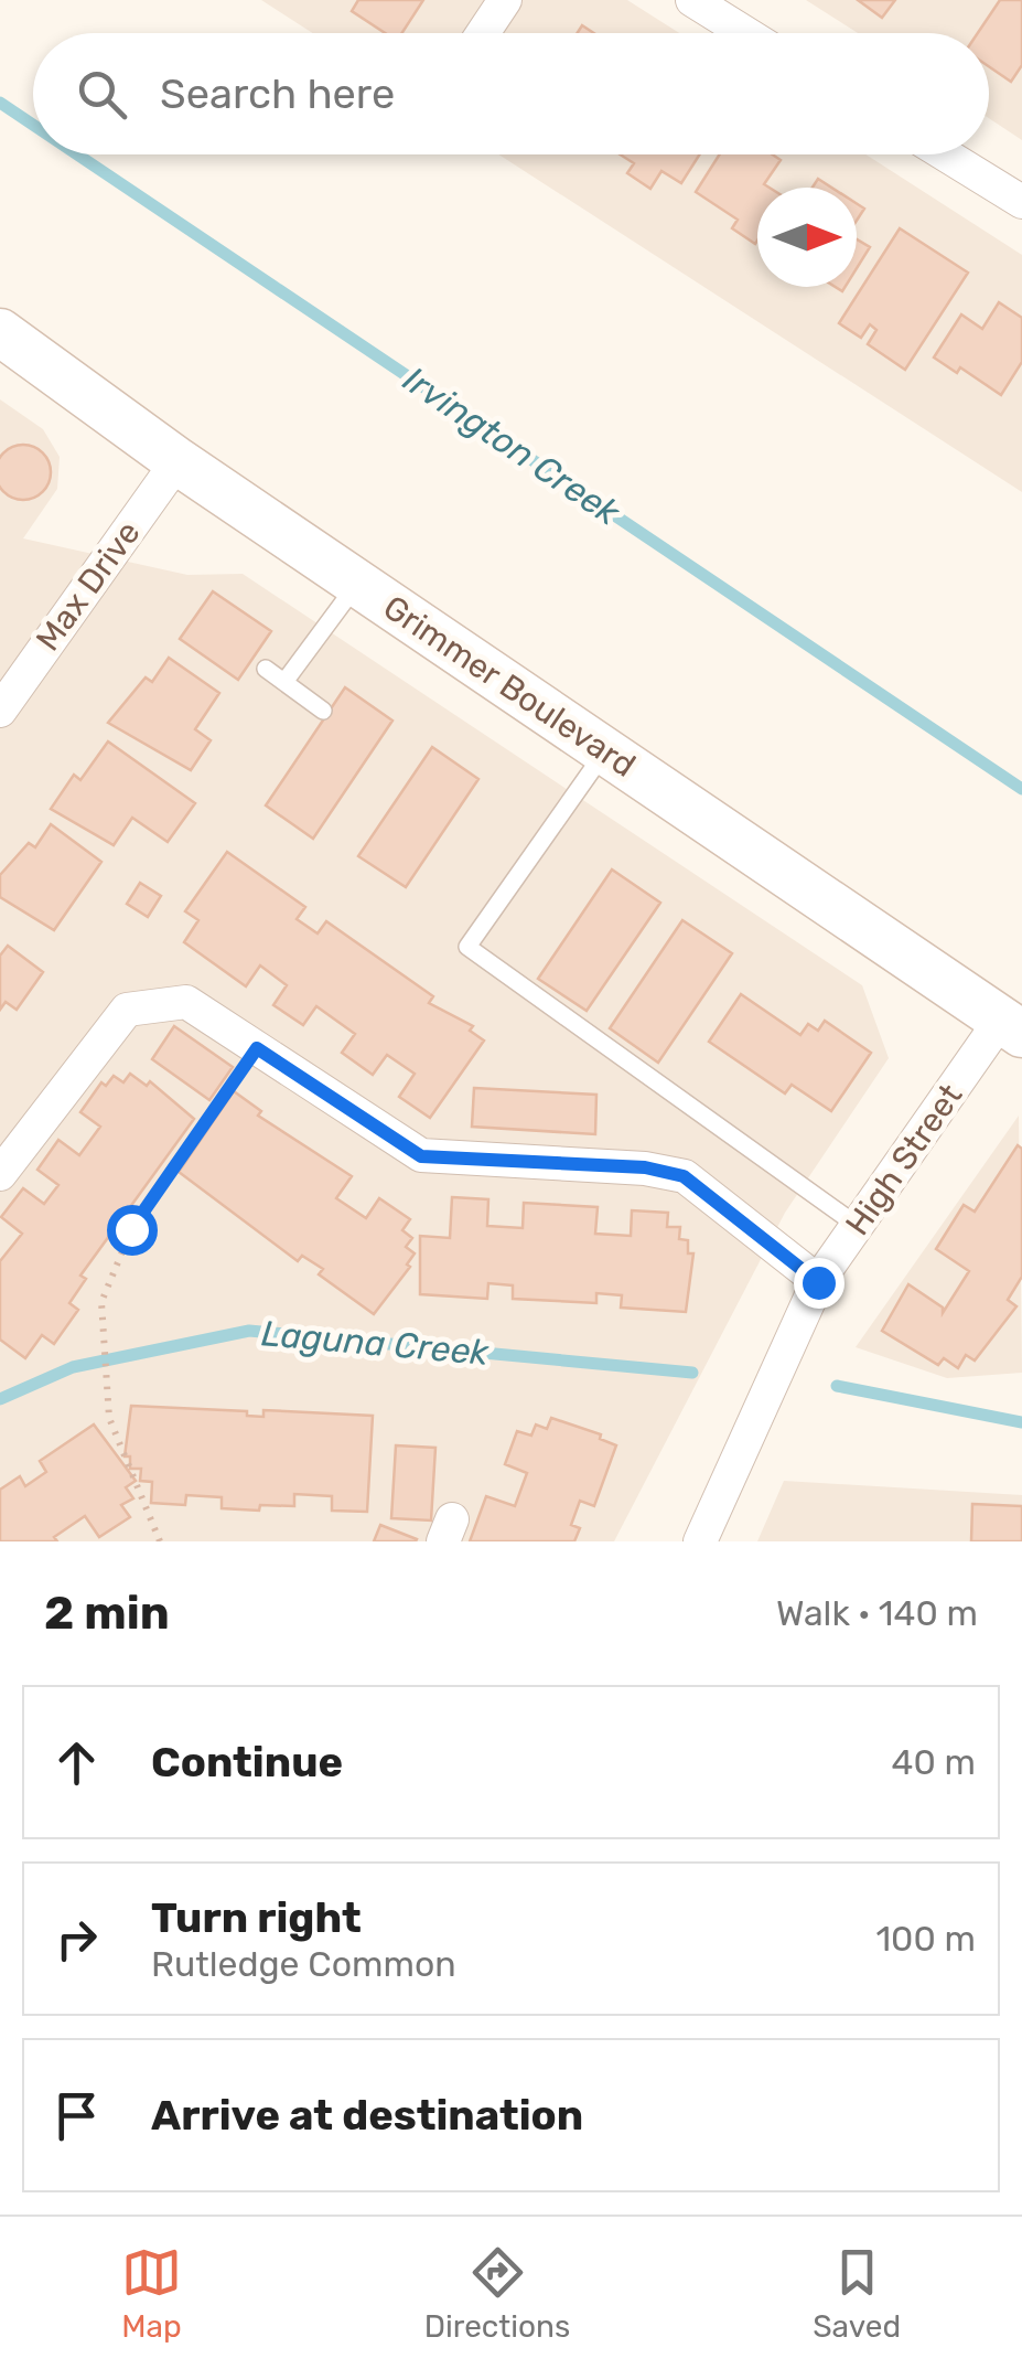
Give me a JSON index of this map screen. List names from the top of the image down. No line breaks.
{"streets":{"street":["Max Drive","Grimmer Boulevard","High Street"]},"crossings":[["Max Drive","Grimmer Boulevard"],["Grimmer Boulevard","High Street"]],"water":["Irvington Creek","Laguna Creek"],"north":"right","page":{"search":"Search here","heading":["2 min","Walk · 140 m"],"list":[["Continue","40 m"],["Turn right","Rutledge Common","100 m"],"Arrive at destination"],"nav":["Map","Directions","Saved"]}}
